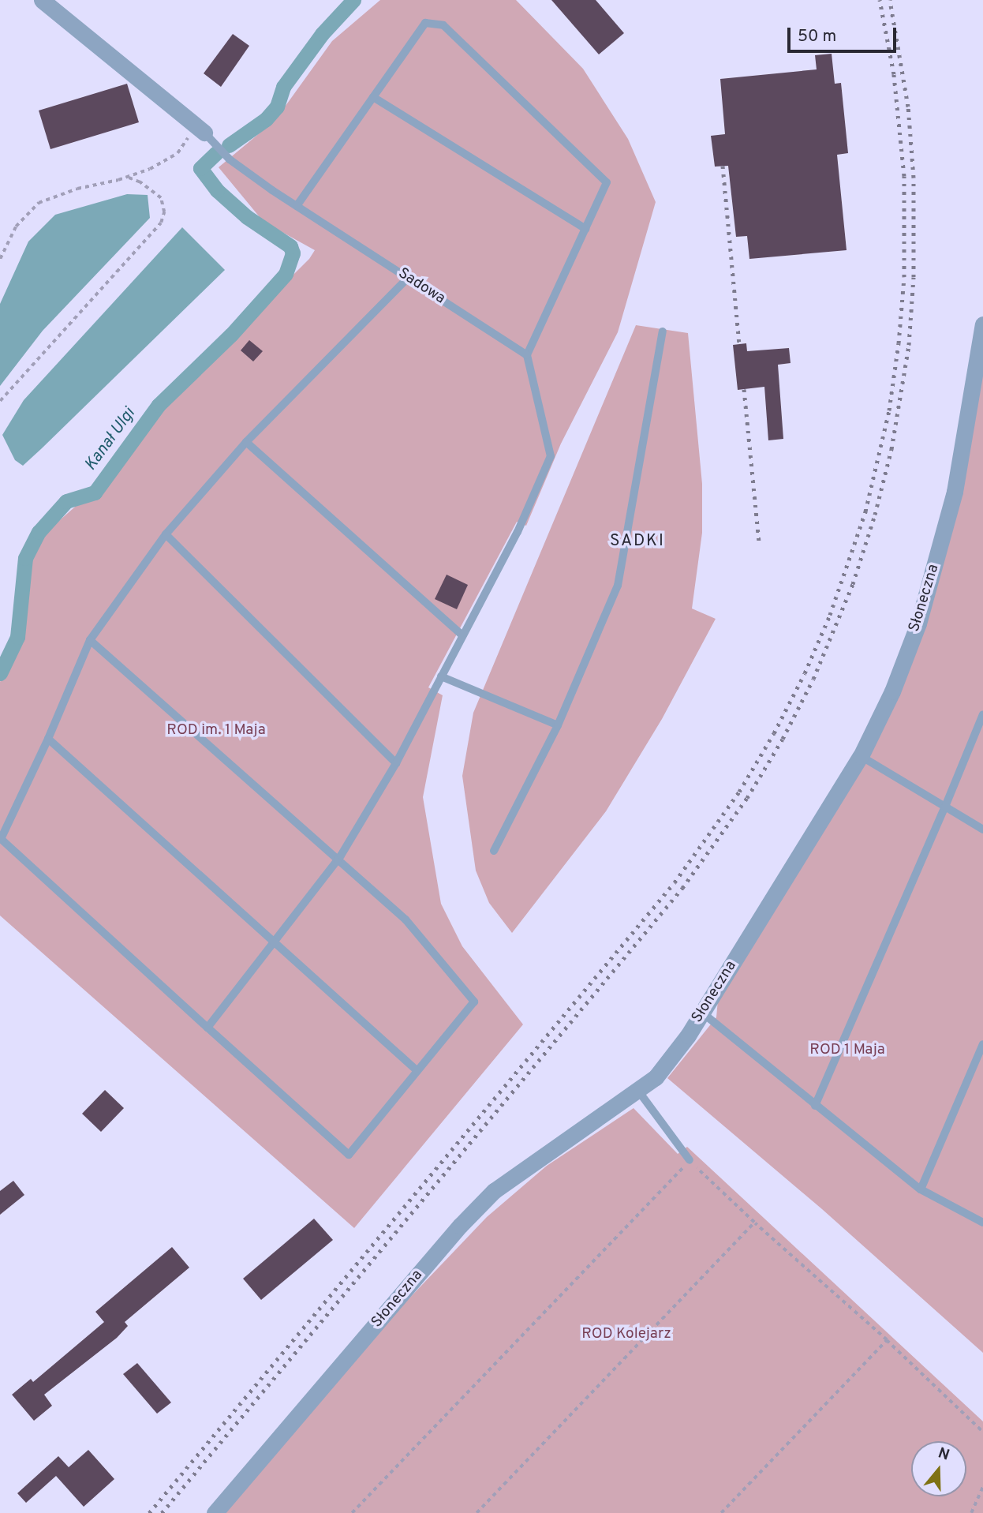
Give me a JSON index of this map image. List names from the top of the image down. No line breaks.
{"streets":{"street":["Sadowa","Słoneczna"]},"districts":["SADKI"],"water":["Kanał Ulgi"],"parks":["ROD im. 1 Maja","ROD 1 Maja","ROD Kolejarz"],"scale_bar":"50 m","north":"top"}
